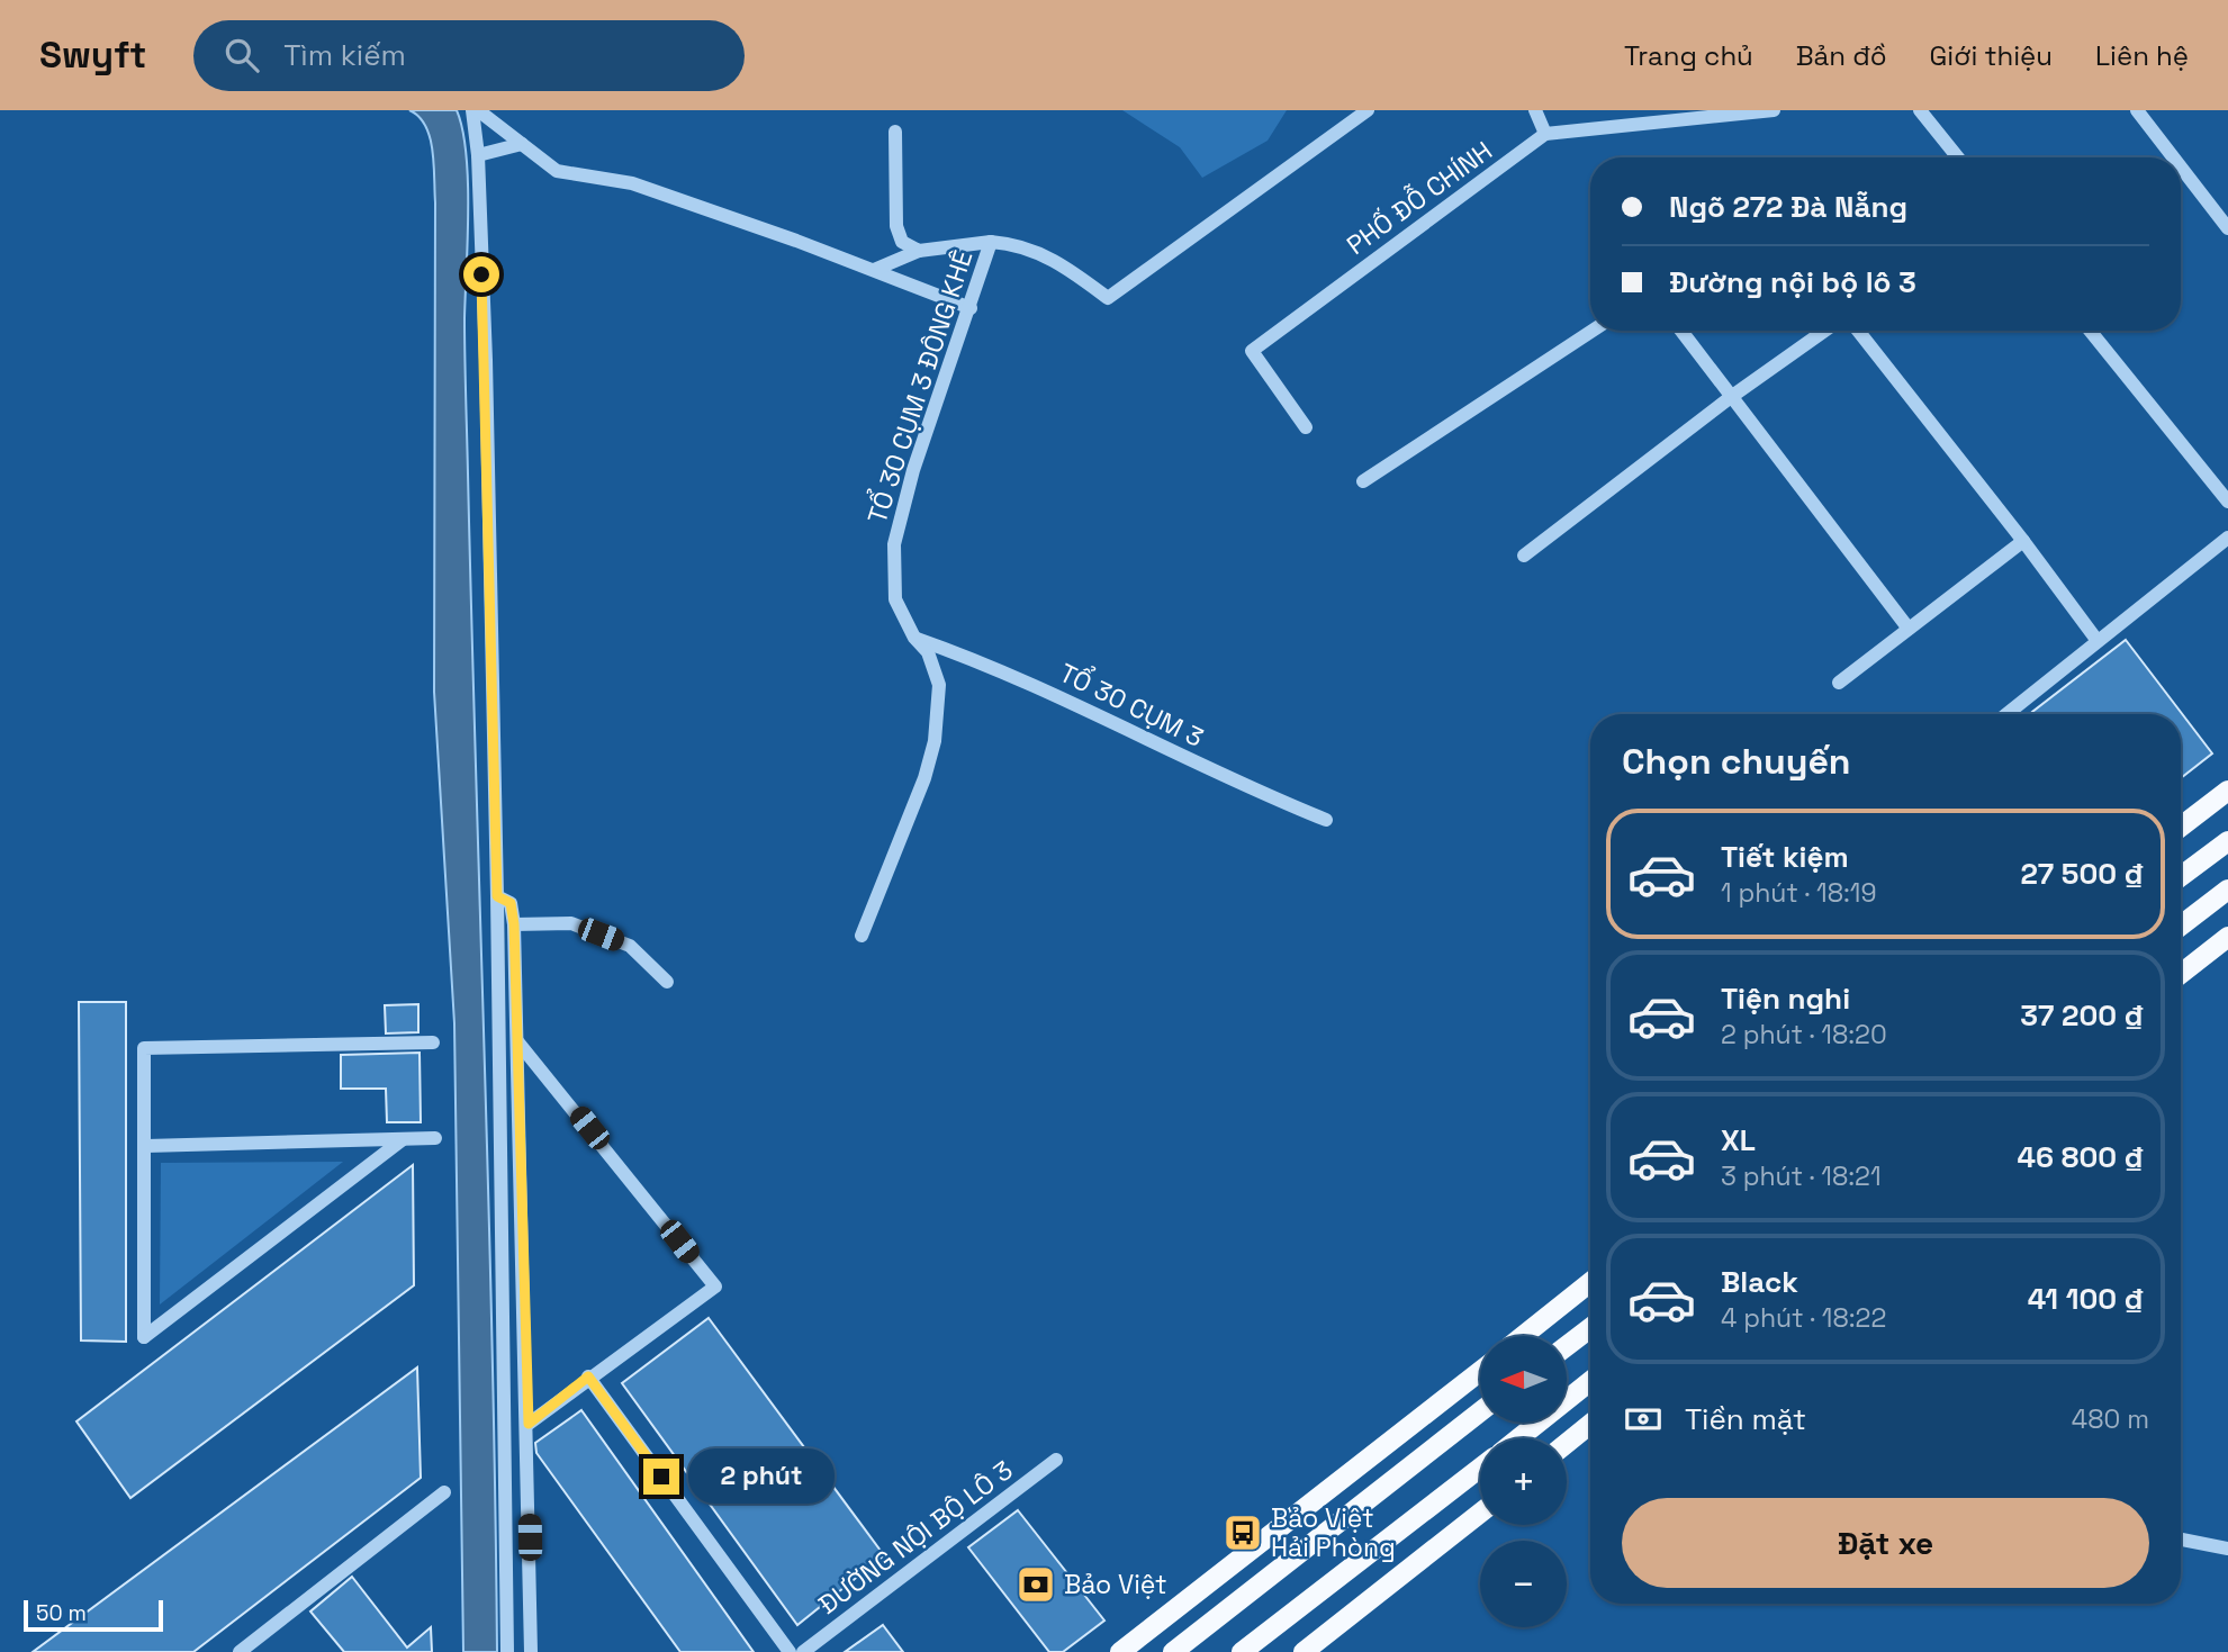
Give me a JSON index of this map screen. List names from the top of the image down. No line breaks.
{"streets":{"street":["PHỐ ĐỖ CHÍNH","TỔ 30 CỤM 3 ĐÔNG KHÊ","TỔ 30 CỤM 3","ĐƯỜNG NỘI BỘ LÔ 3"]},"crossings":[["TỔ 30 CỤM 3 ĐÔNG KHÊ","TỔ 30 CỤM 3"]],"places":{"bus stop":["Bảo Việt Hải Phòng"],"bank":["Bảo Việt"]},"scale_bar":"50 m","north":"left","page":{"header":"Swyft","search":"Tìm kiếm","nav":["Trang chủ","Bản đồ","Giới thiệu","Liên hệ"],"banner":["Ngõ 272 Đà Nẵng","Đường nội bộ lô 3"],"heading":"Chọn chuyến","list":[{"name":"Tiết kiệm","note":"1 phút · 18:19","value":"27 500 ₫"},{"name":"Tiện nghi","note":"2 phút · 18:20","value":"37 200 ₫"},{"name":"XL","note":"3 phút · 18:21","value":"46 800 ₫"},{"name":"Black","note":"4 phút · 18:22","value":"41 100 ₫"}],"map_buttons":["+","−"],"pay":["Tiền mặt","480 m"],"bubble":"2 phút","buttons":"Đặt xe","scale":"50 m"}}
